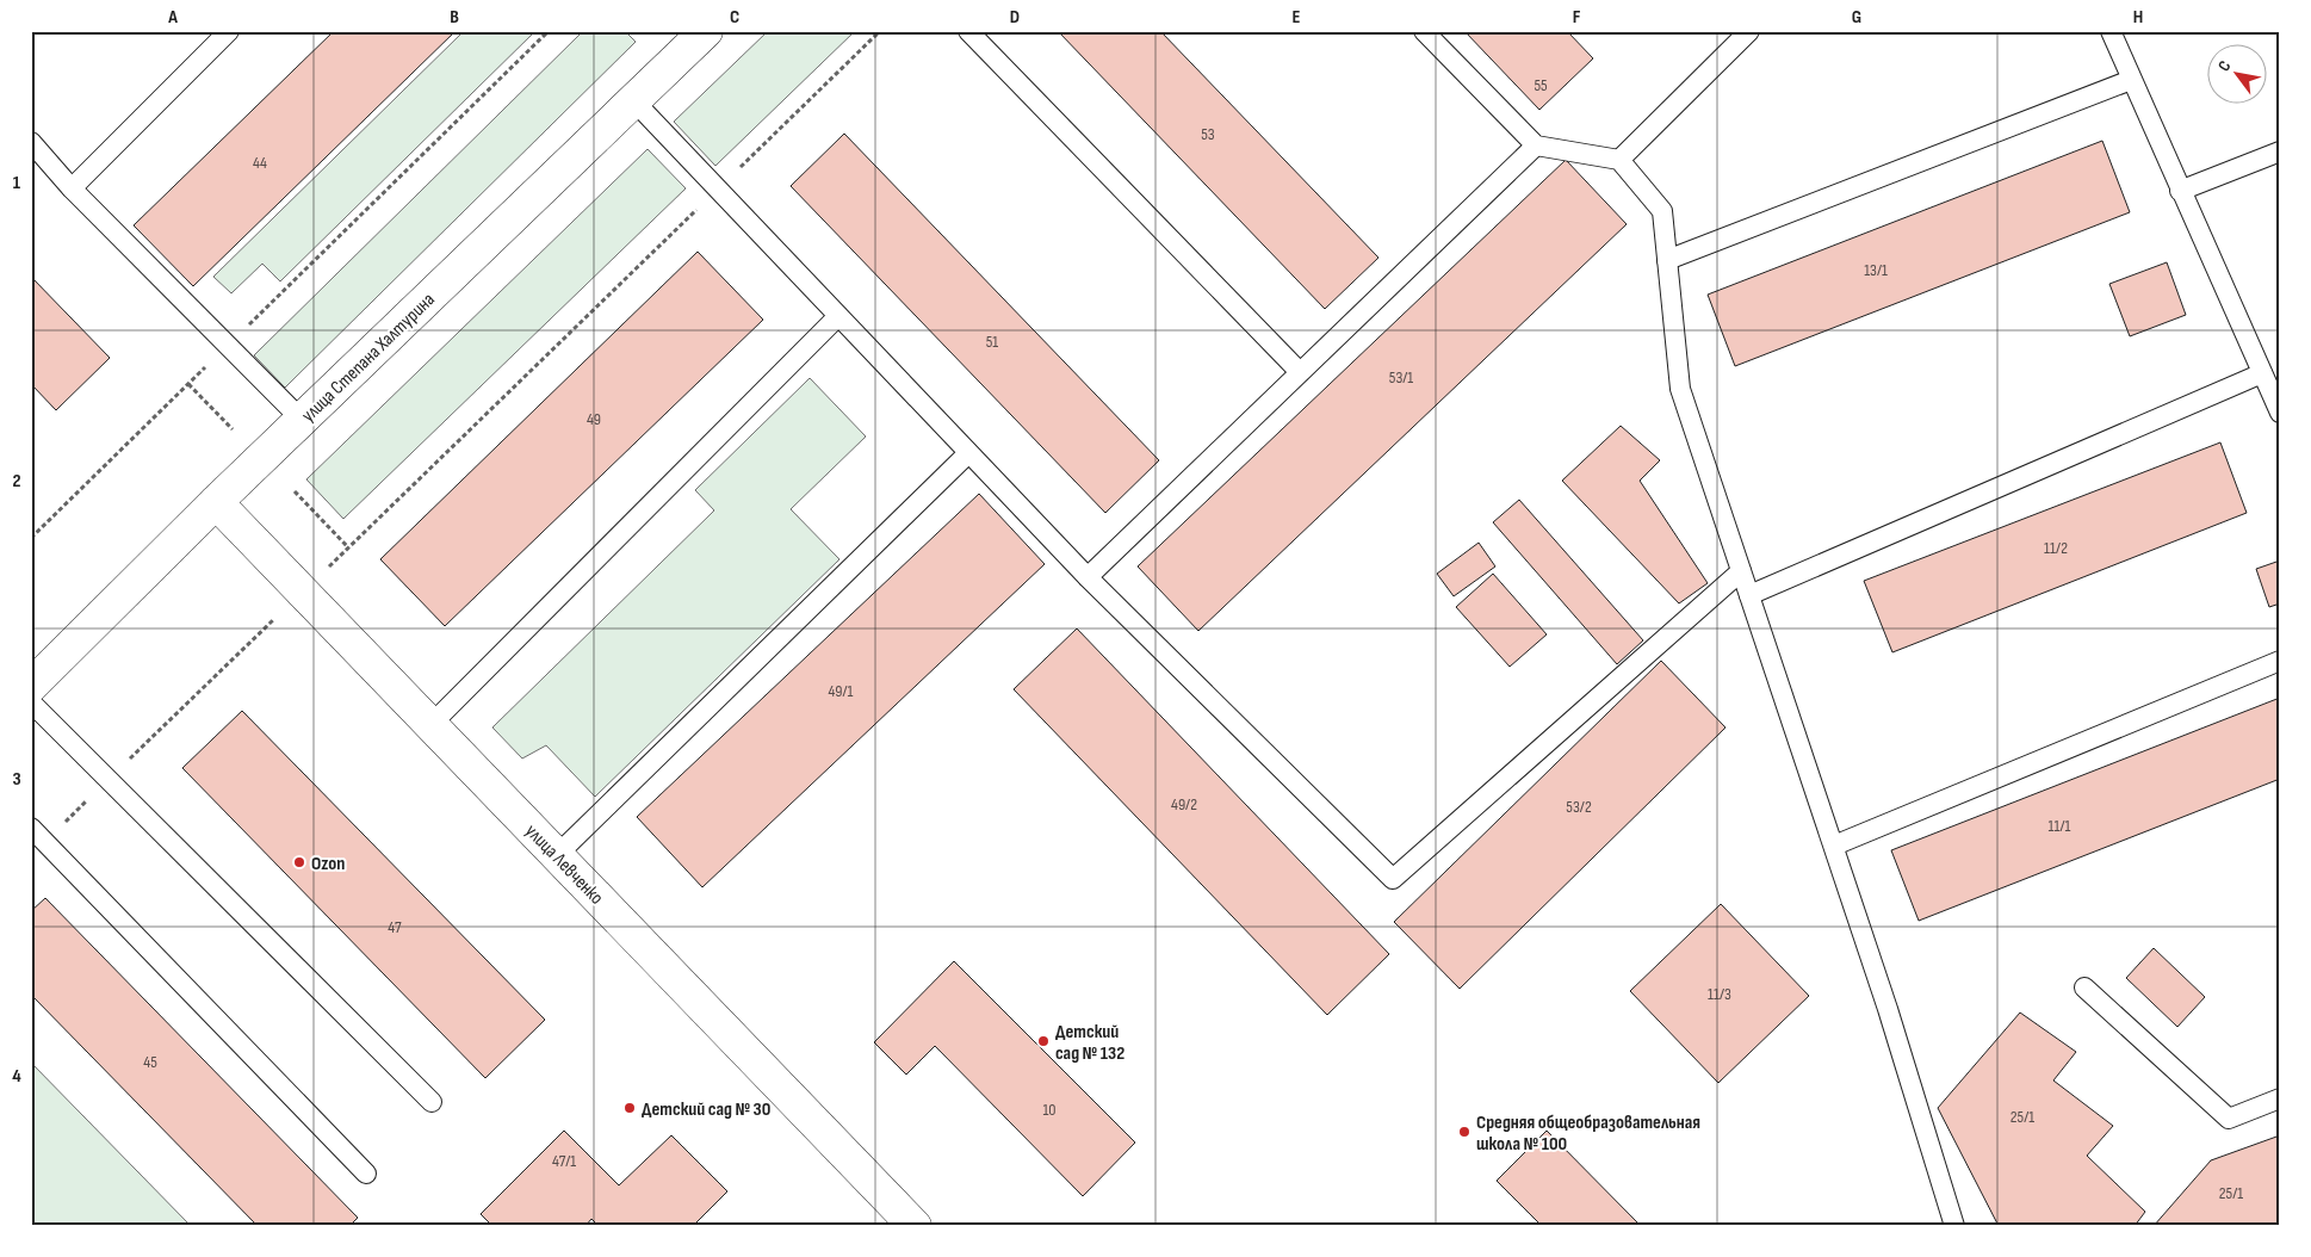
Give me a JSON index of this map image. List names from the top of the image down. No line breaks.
{"streets":{"street":["улица Степана Халтурина","улица Левченко"]},"crossings":[["улица Степана Халтурина","улица Левченко"]],"places":["Ozon","Детский сад № 132","Детский сад № 30","Средняя общеобразовательная школа № 100"],"house_numbers":["55","53","44","13/1","51","53/1","49","11/2","49/1","49/2","53/2","11/1","47","11/3","45","10","25/1","47/1","25/1"],"north":"top left","grid":{"columns":["A","B","C","D","E","F","G","H"],"rows":["1","2","3","4"]}}
